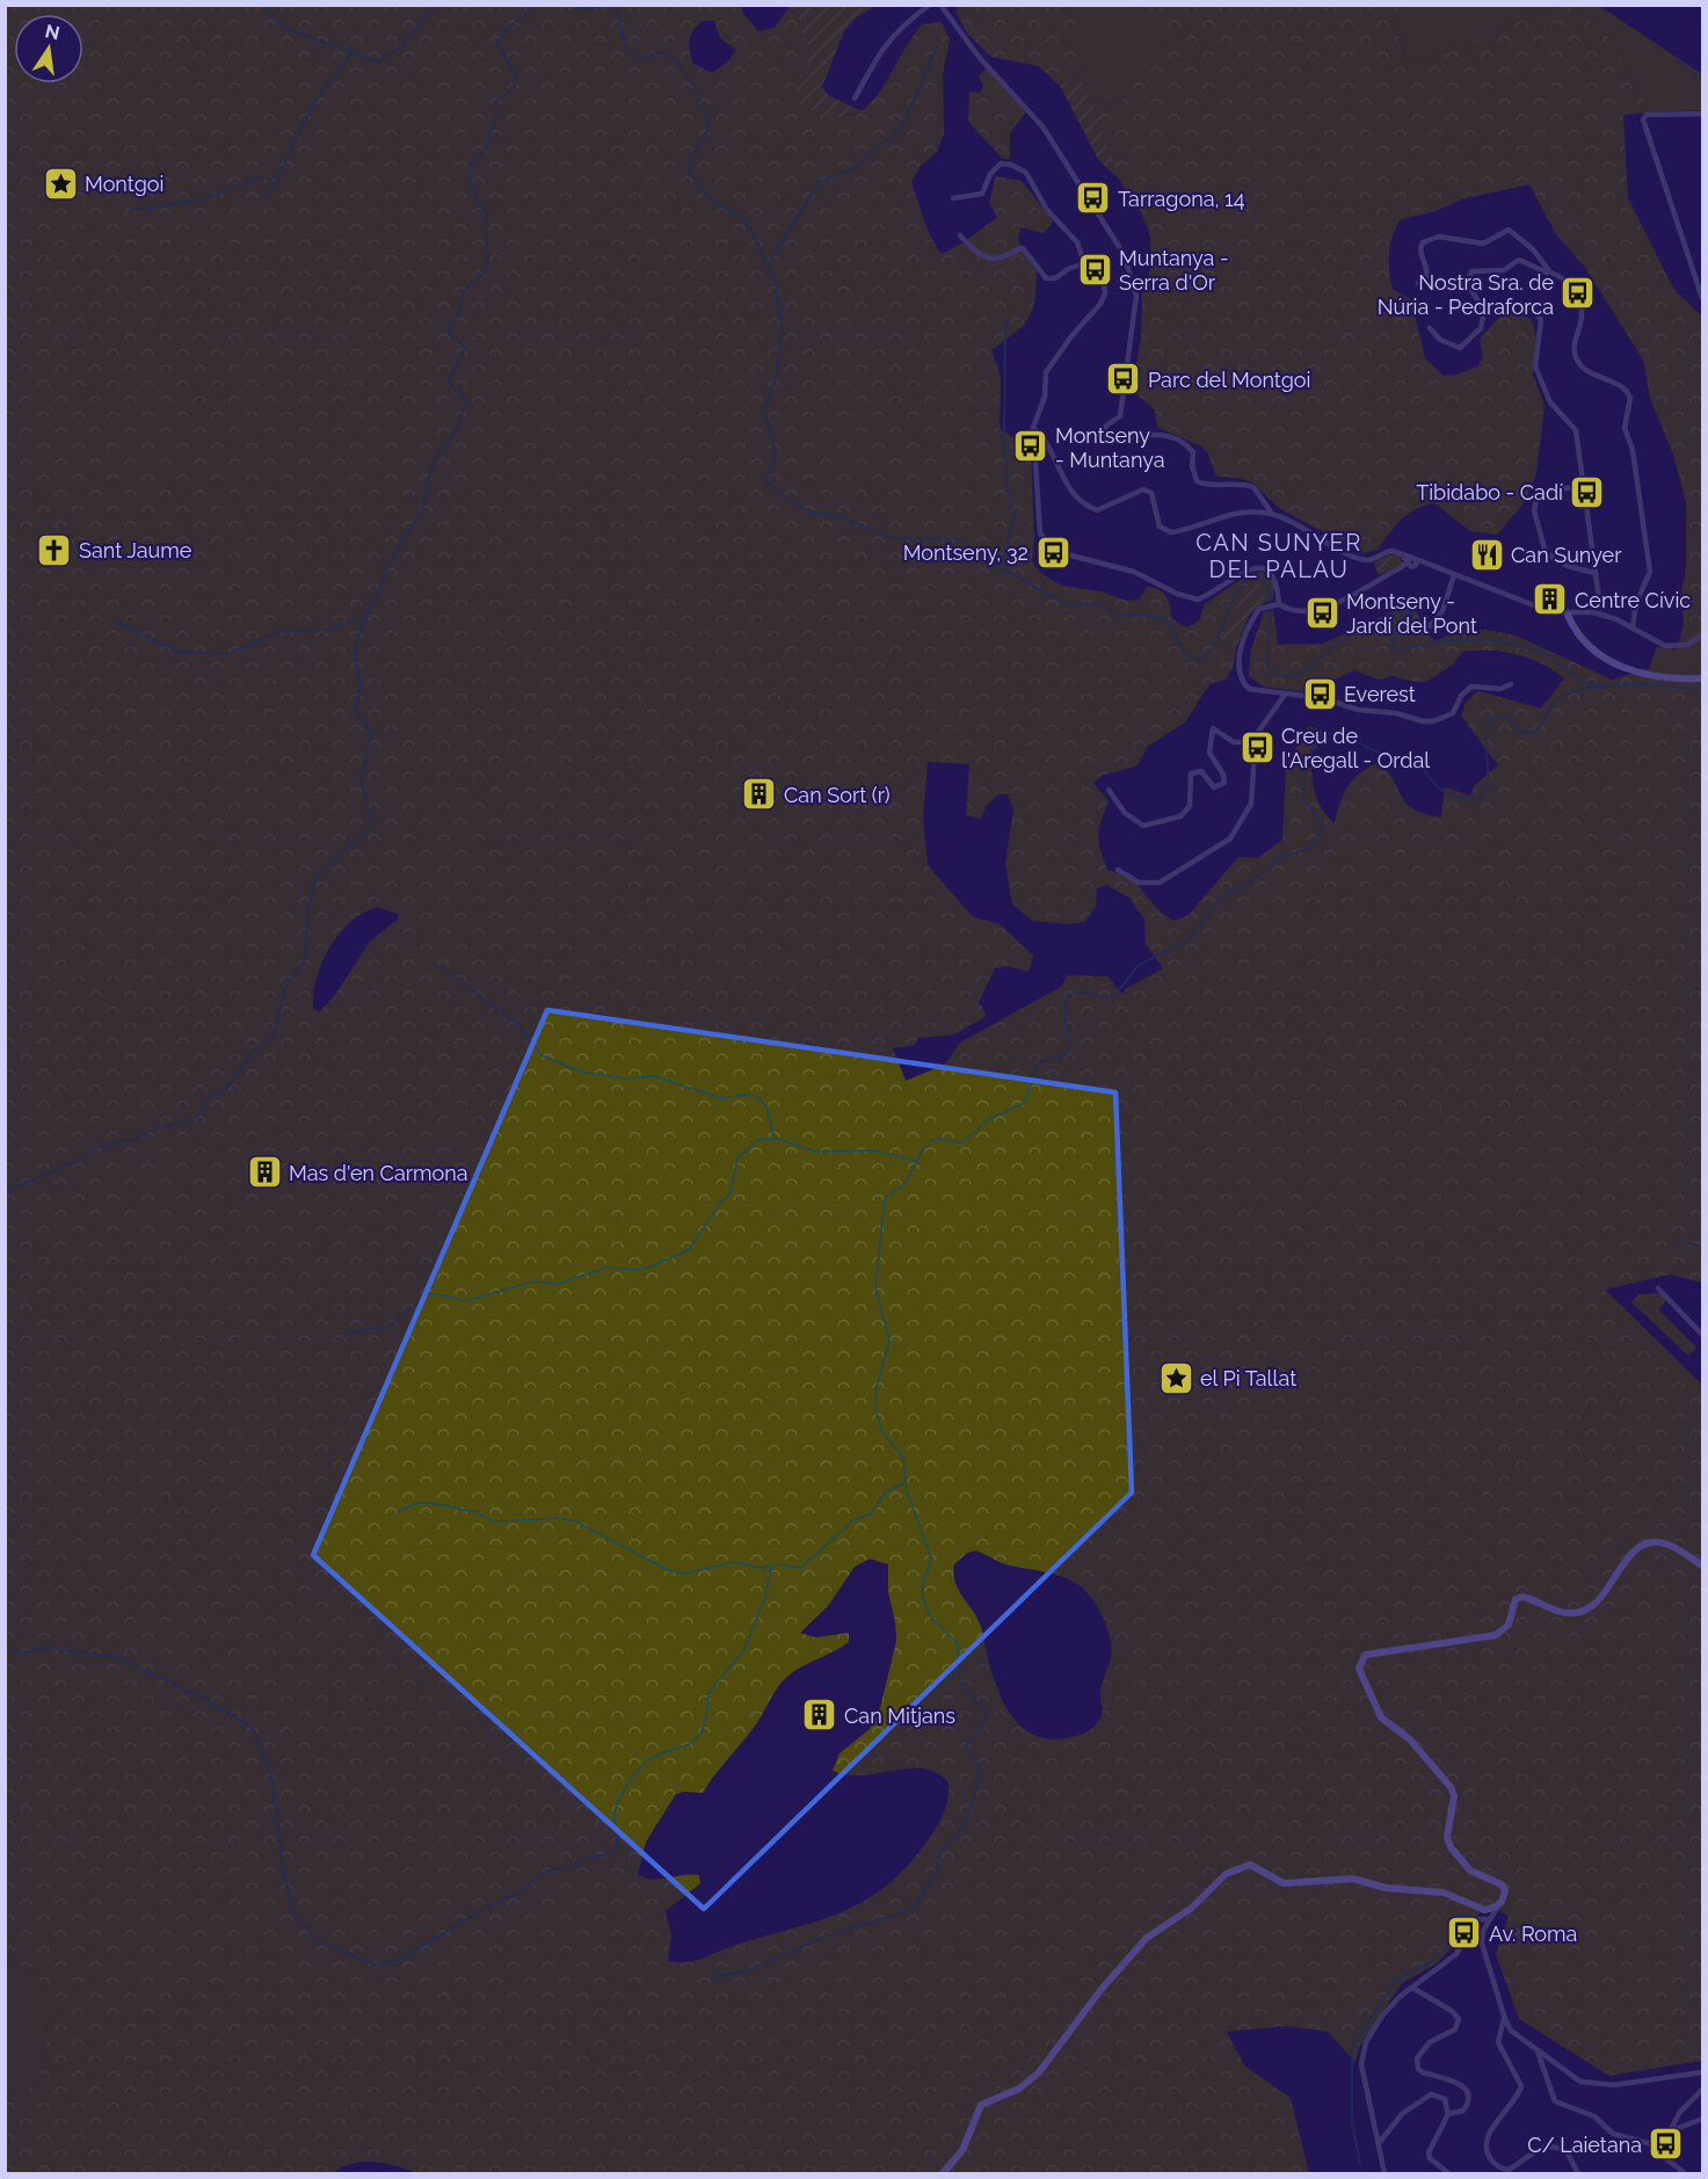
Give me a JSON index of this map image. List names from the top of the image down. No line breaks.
{"districts":["CAN SUNYER DEL PALAU"],"places":{"place":["Montgoi","el Pi Tallat"],"bus stop":["Tarragona, 14","Muntanya - Serra d'Or","Nostra Sra. de Núria - Pedraforca","Parc del Montgoi","Montseny - Muntanya","Tibidabo - Cadí","Montseny, 32","Montseny - Jardí del Pont","Everest","Creu de l'Aregall - Ordal","Av. Roma","C/ Laietana"],"church":["Sant Jaume"],"restaurant":["Can Sunyer"],"building":["Centre Cívic","Can Sort (r)","Mas d'en Carmona","Can Mitjans"]},"north":"top"}
